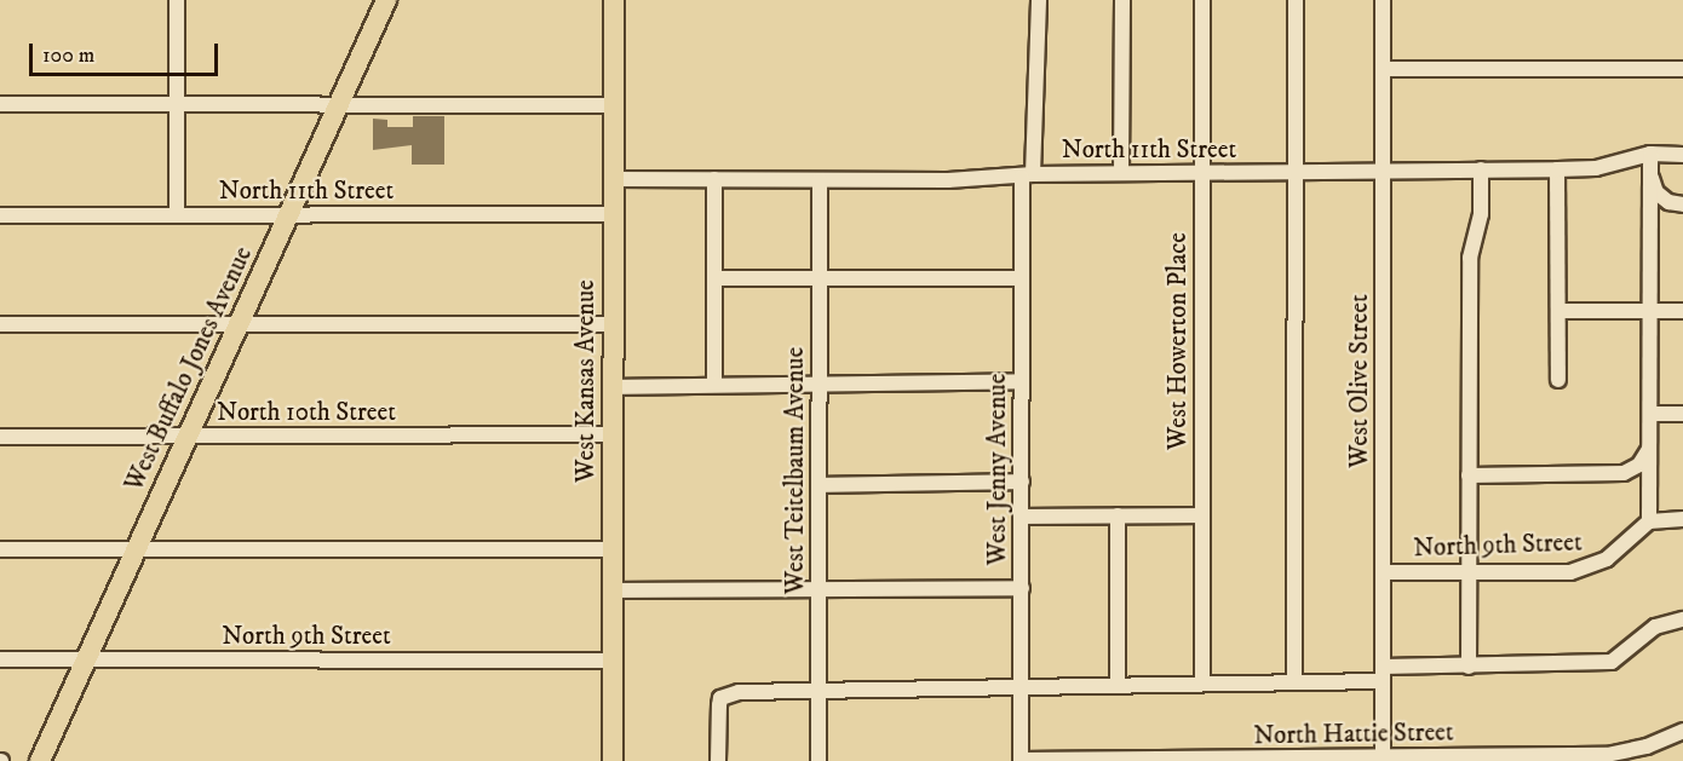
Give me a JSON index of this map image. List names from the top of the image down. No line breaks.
{"streets":{"main road":["West Buffalo Jones Avenue","West Kansas Avenue"],"street":["North 11th Street","West Howerton Place","West Olive Street","North 10th Street","West Jenny Avenue","West Teitelbaum Avenue","North 9th Street","North Hattie Street"]},"crossings":[["North 11th Street","West Howerton Place"],["North 11th Street","West Buffalo Jones Avenue"],["North 11th Street","West Kansas Avenue"],["North 11th Street","West Olive Street"],["North 11th Street","West Jenny Avenue"],["North 11th Street","West Teitelbaum Avenue"],["West Buffalo Jones Avenue","North 10th Street"],["West Buffalo Jones Avenue","North 9th Street"],["West Kansas Avenue","North 10th Street"],["West Kansas Avenue","North 9th Street"],["West Olive Street","North 9th Street"],["West Olive Street","North Hattie Street"],["West Jenny Avenue","North Hattie Street"]],"scale_bar":"100 m"}
